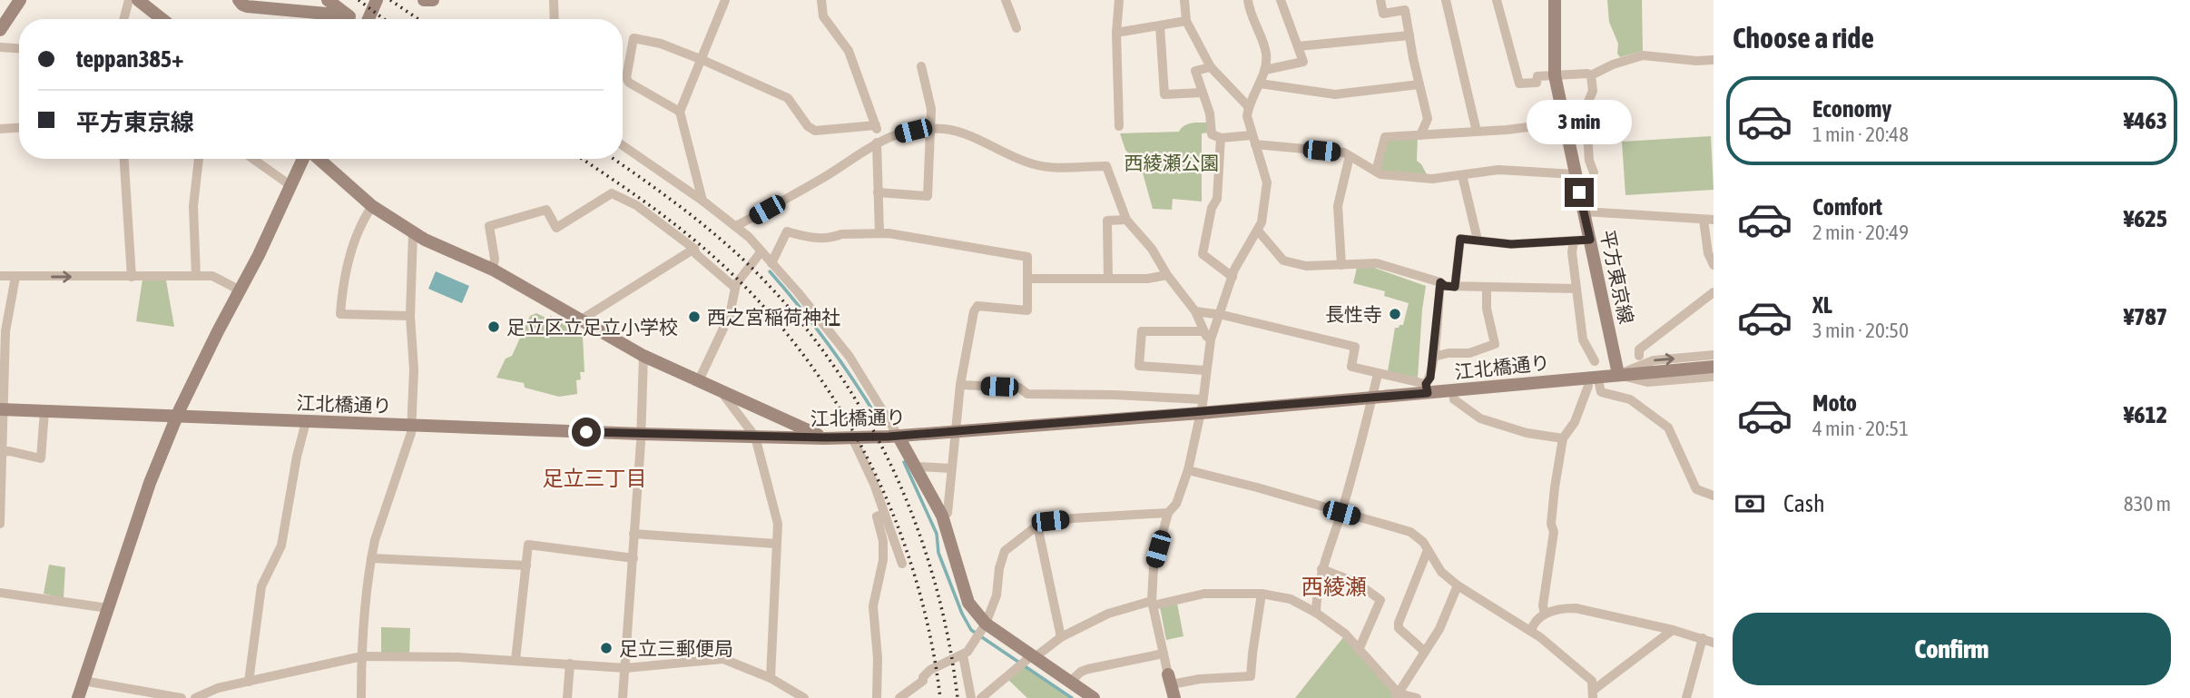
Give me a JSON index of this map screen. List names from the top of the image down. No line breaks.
{"streets":{"main road":["平方東京線","江北橋通り"]},"crossings":[["平方東京線","江北橋通り"]],"districts":["足立三丁目","西綾瀬"],"parks":["西綾瀬公園"],"places":["長性寺","西之宮稲荷神社","足立区立足立小学校","足立三郵便局"],"page":{"heading":"Choose a ride","banner":["teppan385+","平方東京線"],"list":[{"name":"Economy","note":"1 min · 20:48","value":"¥463"},{"name":"Comfort","note":"2 min · 20:49","value":"¥625"},{"name":"XL","note":"3 min · 20:50","value":"¥787"},{"name":"Moto","note":"4 min · 20:51","value":"¥612"}],"bubble":"3 min","pay":["Cash","830 m"],"buttons":"Confirm"}}
